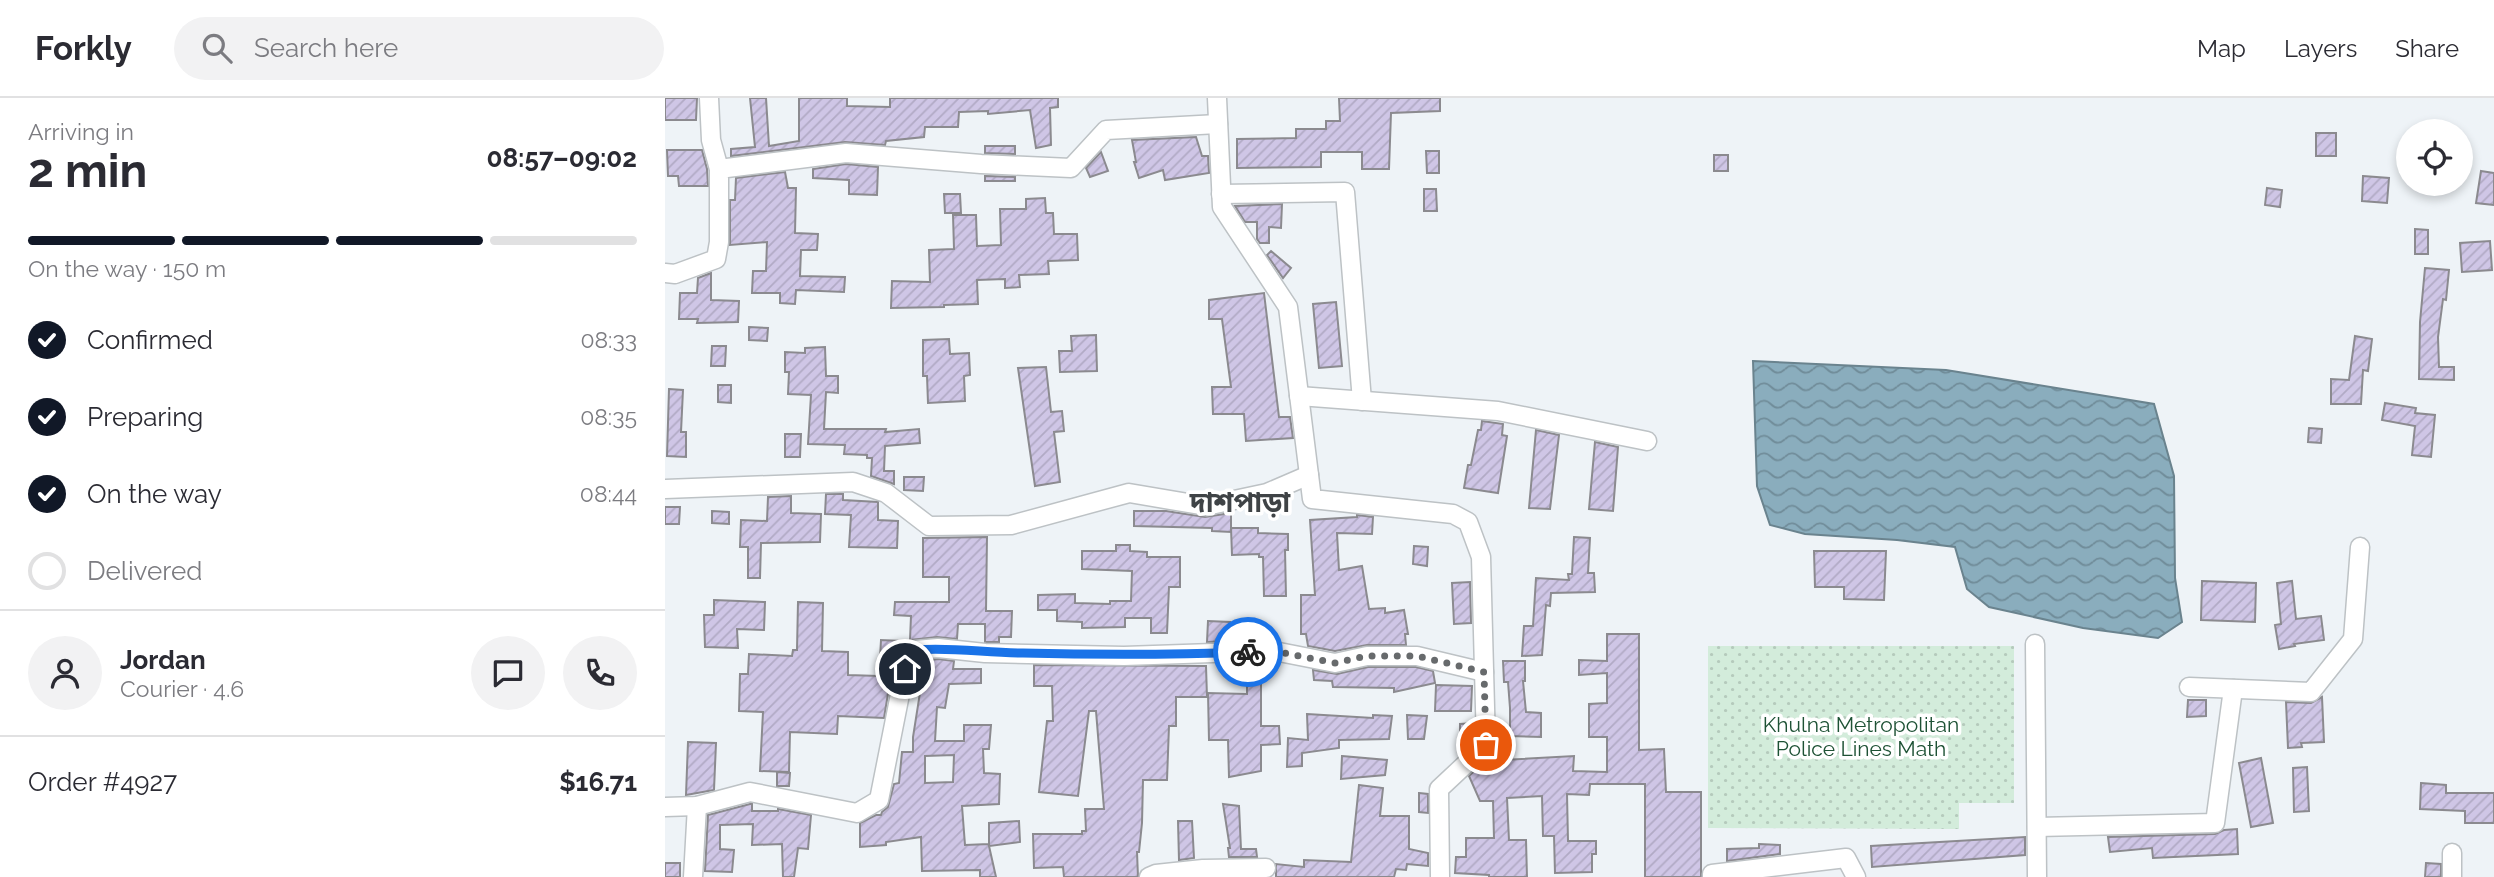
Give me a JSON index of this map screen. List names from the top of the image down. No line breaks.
{"districts":["দাশপাড়া"],"parks":["Khulna Metropolitan Police Lines Math"],"page":{"header":"Forkly","search":"Search here","nav":["Map","Layers","Share"],"heading":["2 min","Arriving in","08:57–09:02"],"panel":["Jordan","Courier · 4.6","Order #4927","$16.71"],"bar":"On the way · 150 m","list":[["Confirmed","08:33"],["Preparing","08:35"],["On the way","08:44"],"Delivered"]}}
